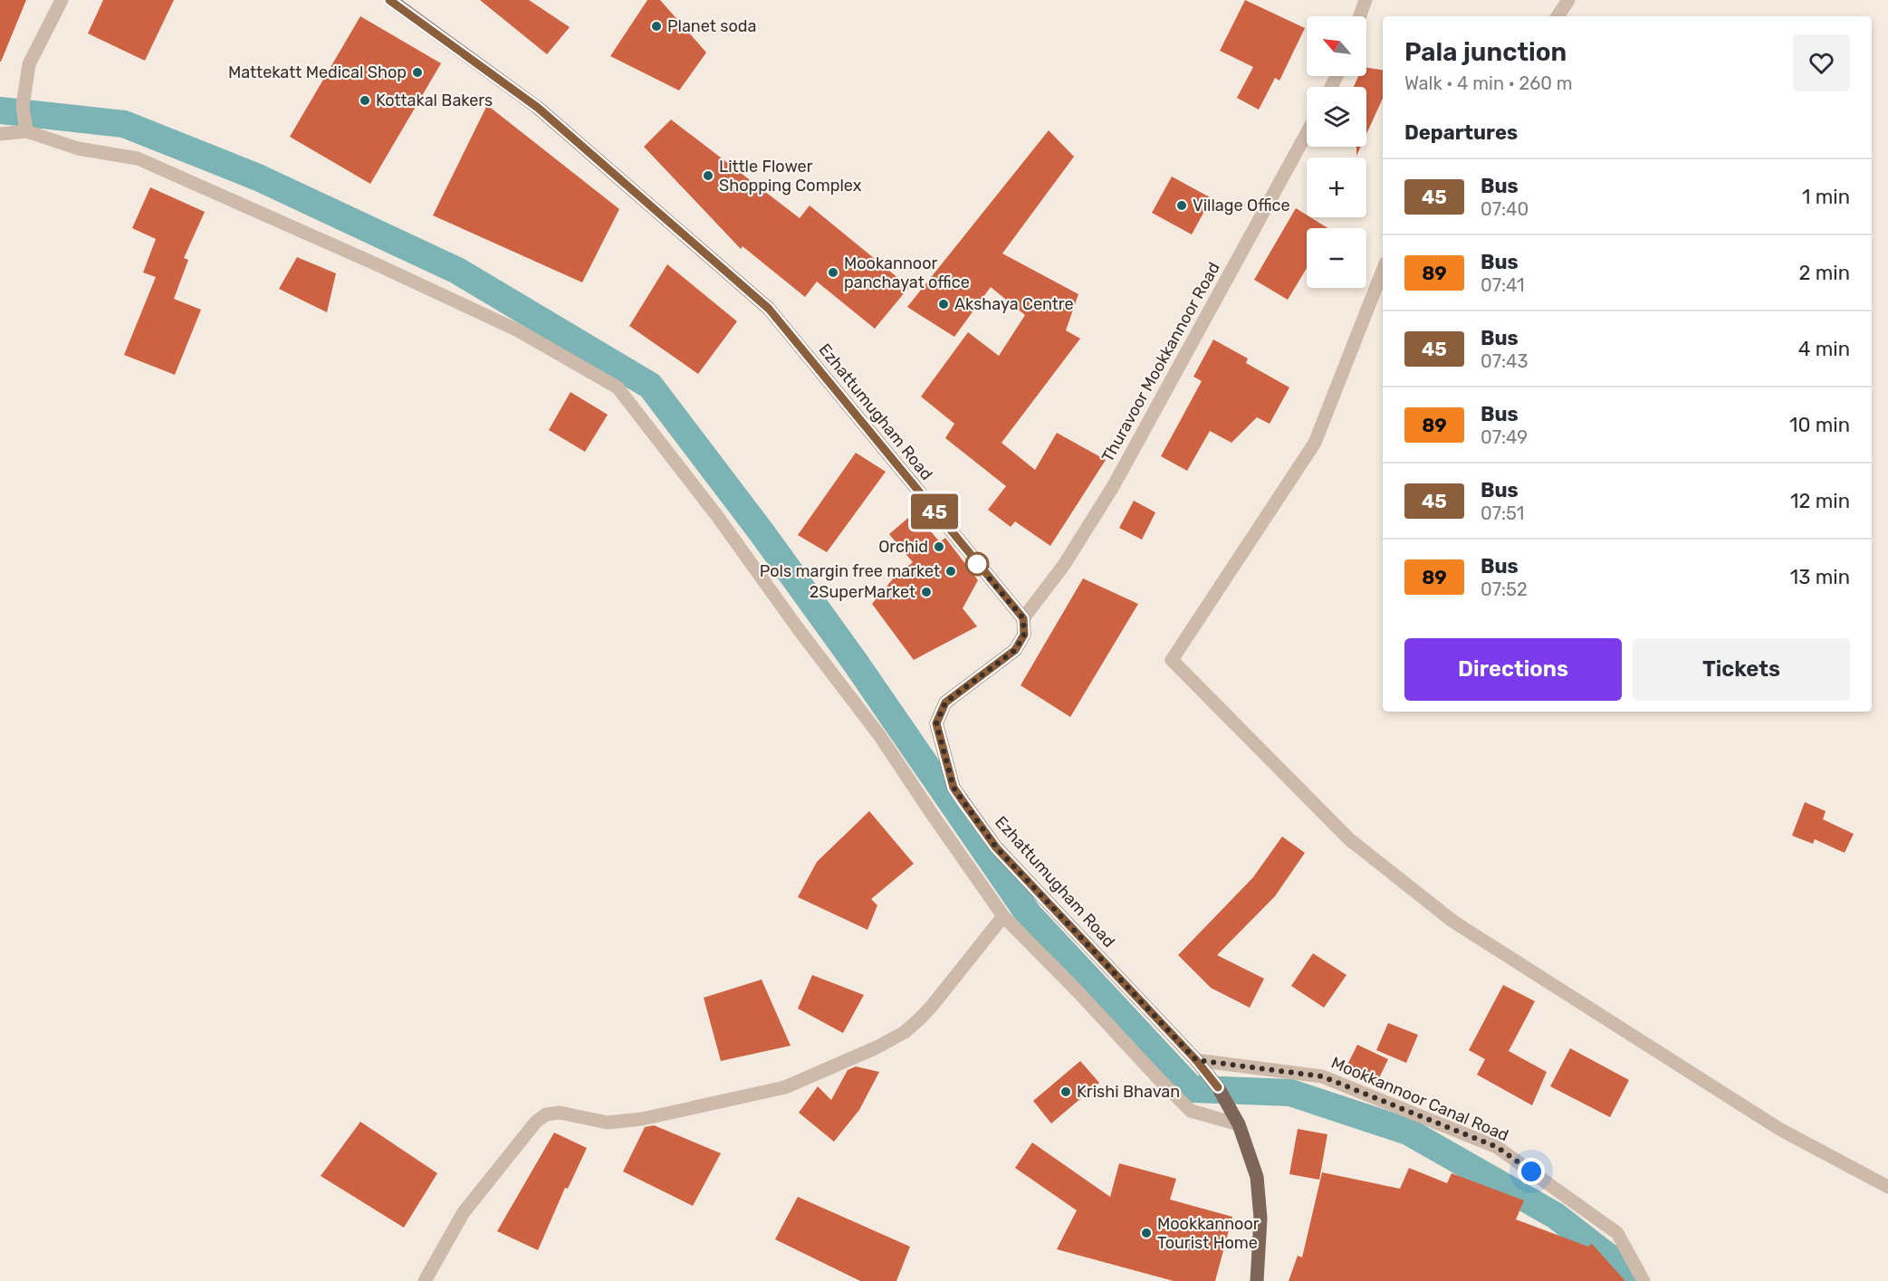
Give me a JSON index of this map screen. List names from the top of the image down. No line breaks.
{"streets":{"main road":["Ezhattumugham Road"],"street":["Thuravoor Mookkannoor Road","Mookkannoor Canal Road"]},"crossings":[["Thuravoor Mookkannoor Road","Ezhattumugham Road"],["Ezhattumugham Road","Mookkannoor Canal Road"]],"places":["Planet soda","Mattekatt Medical Shop","Kottakal Bakers","Little Flower Shopping Complex","Village Office","Mookannoor panchayat office","Akshaya Centre","Orchid","Pols margin free market","2SuperMarket","Krishi Bhavan","Mookkannoor Tourist Home"],"lines":["bus line 45"],"north":"top left","page":{"on_map":"45","map_buttons":["+","−"],"heading":[["Pala junction","Walk · 4 min · 260 m"],"Departures"],"list":[{"mark":"45","name":"Bus","note":"07:40","value":"1 min"},{"mark":"89","name":"Bus","note":"07:41","value":"2 min"},{"mark":"45","name":"Bus","note":"07:43","value":"4 min"},{"mark":"89","name":"Bus","note":"07:49","value":"10 min"},{"mark":"45","name":"Bus","note":"07:51","value":"12 min"},{"mark":"89","name":"Bus","note":"07:52","value":"13 min"}],"buttons":["Directions","Tickets"]}}
